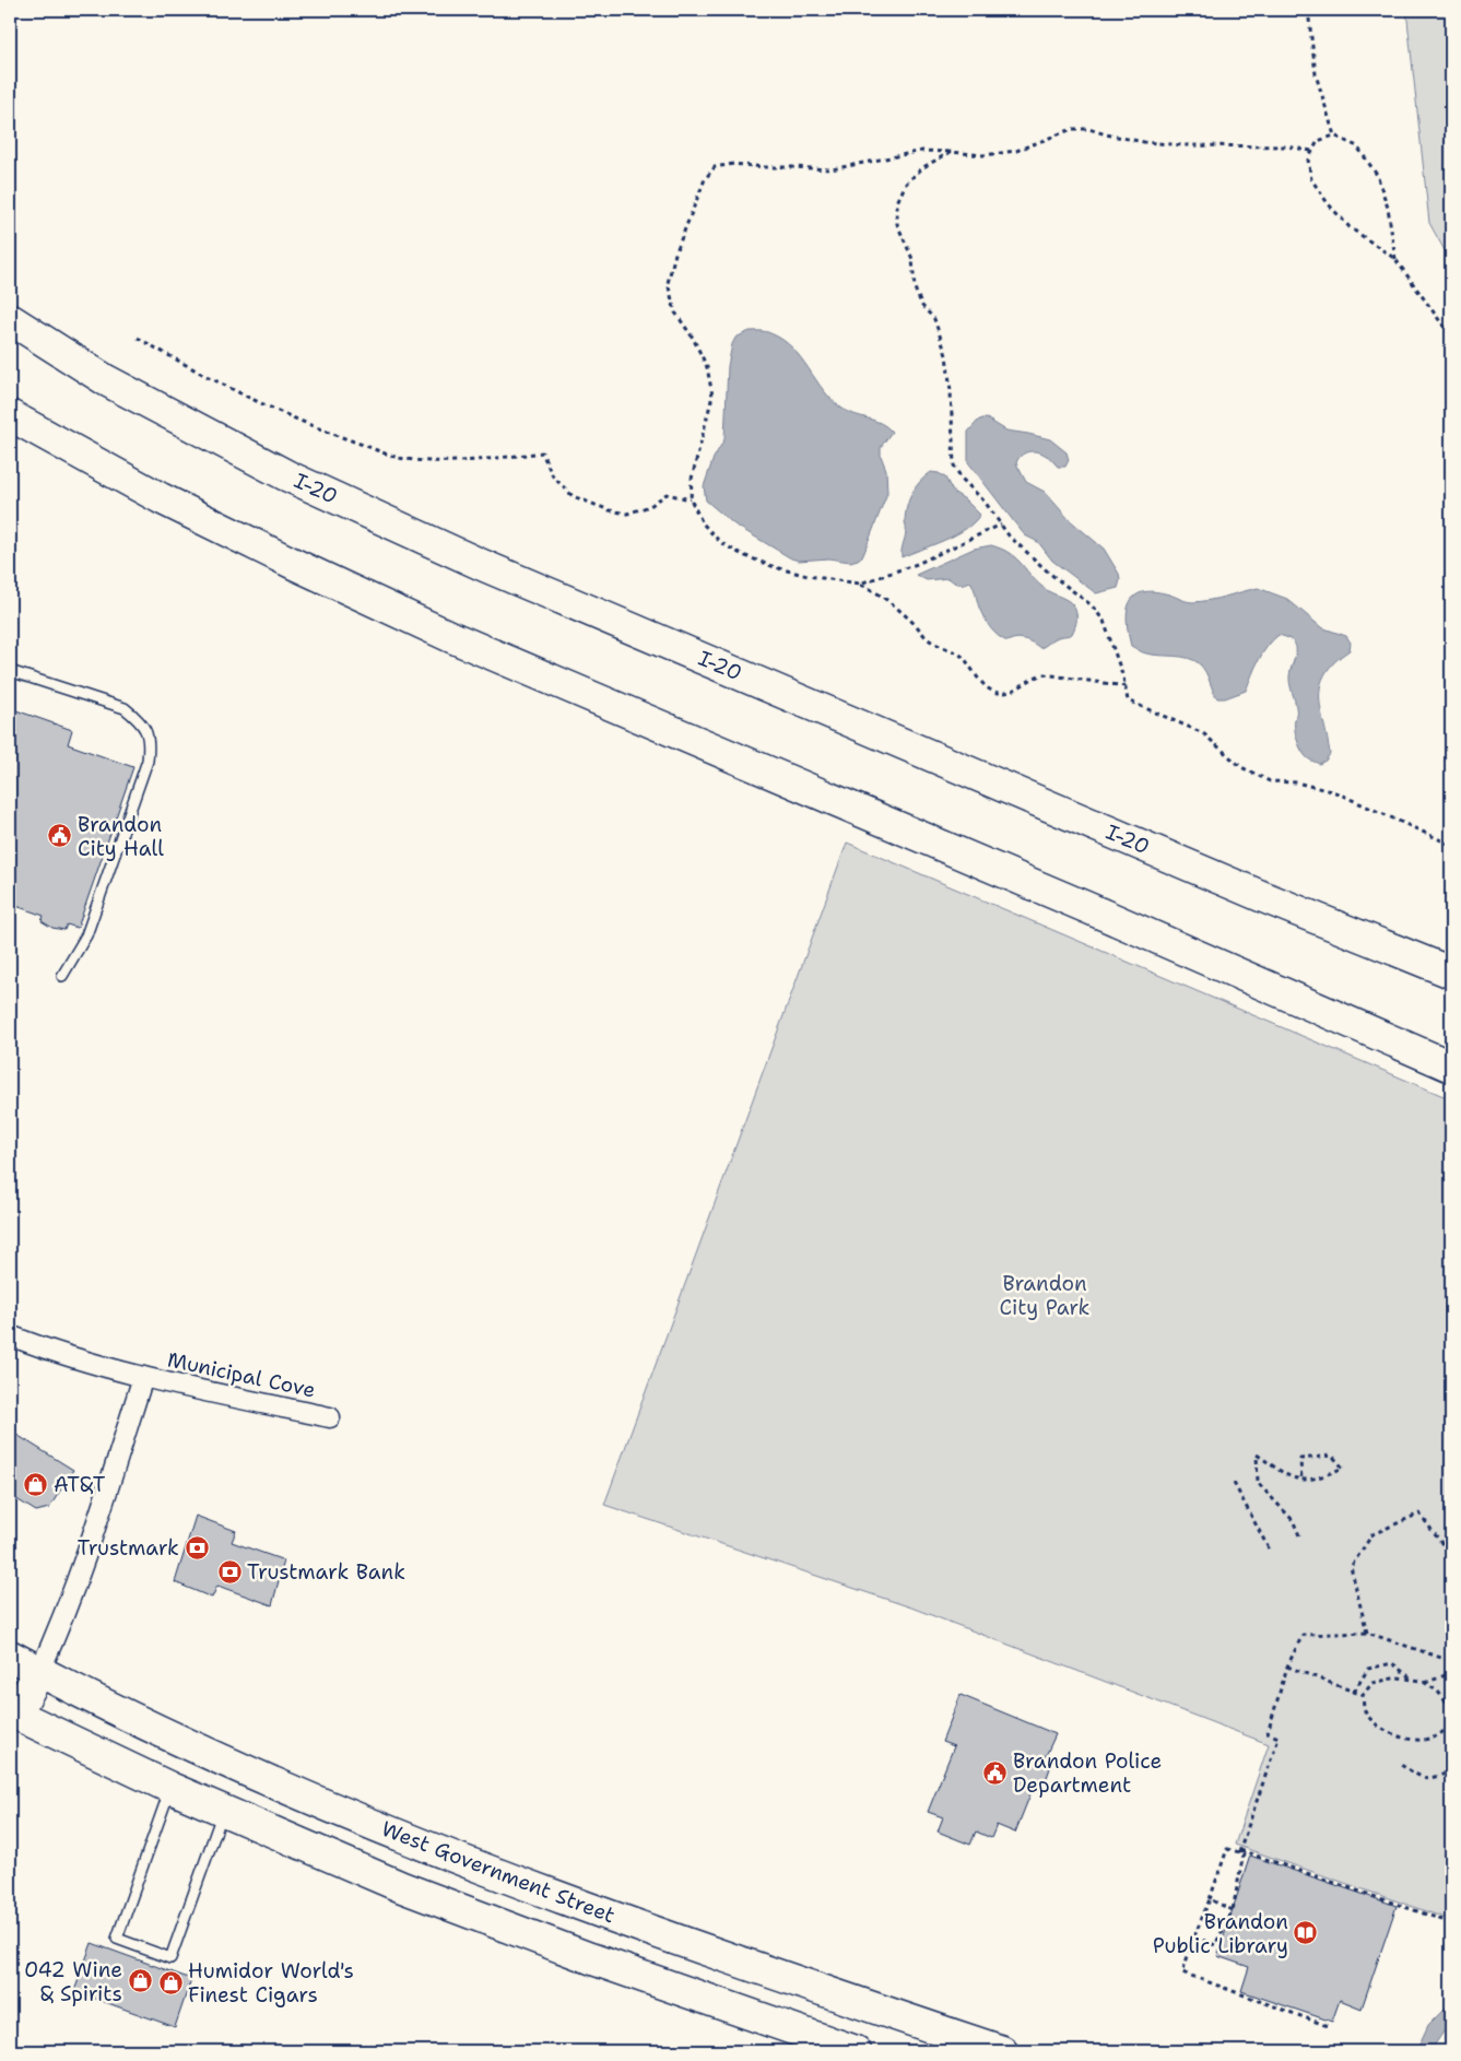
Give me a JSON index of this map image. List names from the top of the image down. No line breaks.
{"streets":{"main road":["I-20","West Government Street"],"street":["Municipal Cove"]},"crossings":[["Municipal Cove","West Government Street"]],"parks":["Brandon City Park"],"places":{"public building":["Brandon City Hall","Brandon Police Department"],"shop":["AT&T","042 Wine & Spirits","Humidor World's Finest Cigars"],"bank":["Trustmark","Trustmark Bank"],"library":["Brandon Public Library"]}}
